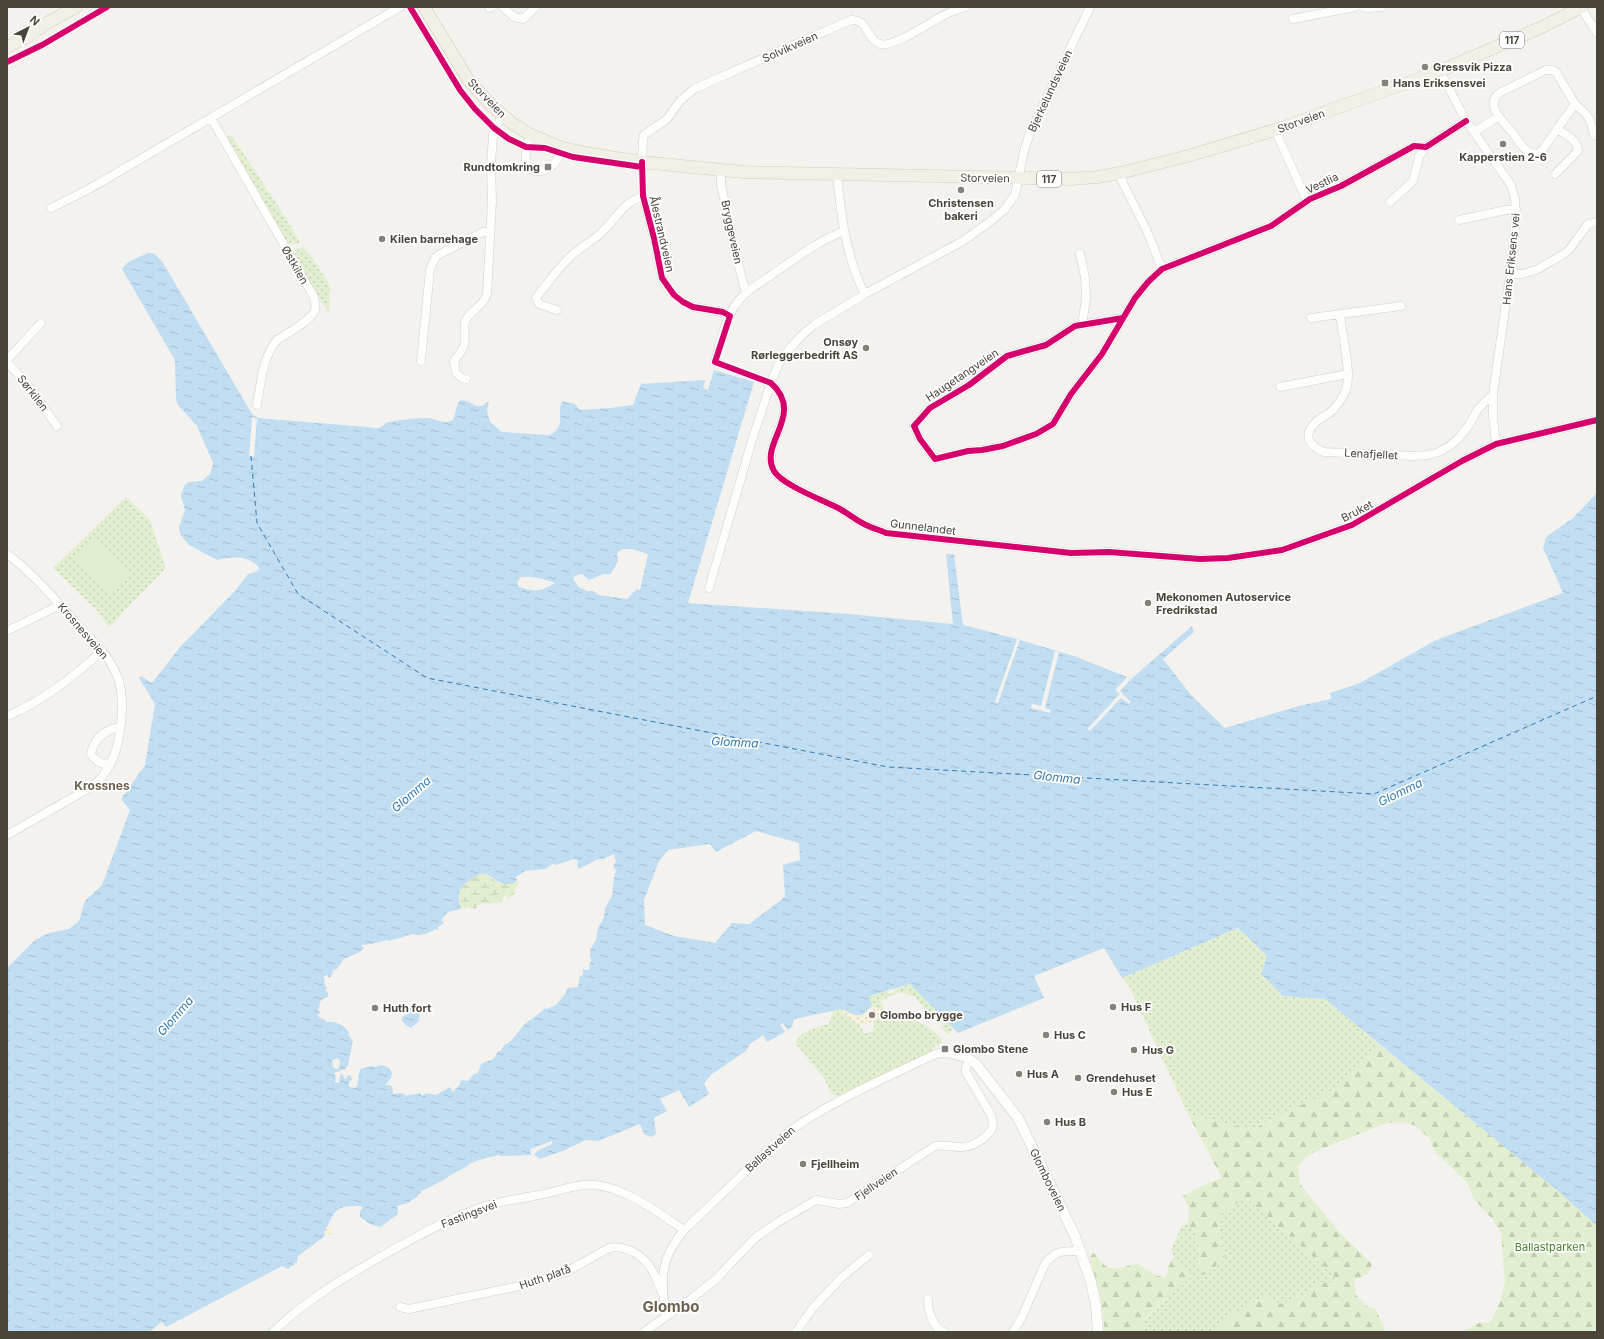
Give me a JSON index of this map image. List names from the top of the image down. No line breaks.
{"streets":{"main road":["117","Storveien"],"street":["Solvikveien","Bjerkelundsveien","Vestlia","Bryggeveien","Ålestrandveien","Hans Eriksens vei","Østkilen","Haugetangveien","Sørkilen","Lenafjellet","Bruket","Gunnelandet","Krosnesveien","Ballastveien","Glomboveien","Fjellveien","Fastingsvei","Huth platå"]},"crossings":[["Solvikveien","Storveien"],["Bjerkelundsveien","Storveien"],["Storveien","Bryggeveien"],["Storveien","Hans Eriksens vei"],["Vestlia","Hans Eriksens vei"],["Hans Eriksens vei","Lenafjellet"],["Hans Eriksens vei","Bruket"],["Bruket","Gunnelandet"],["Ballastveien","Glomboveien"],["Ballastveien","Fjellveien"],["Ballastveien","Fastingsvei"],["Ballastveien","Huth platå"],["Glomboveien","Fjellveien"]],"districts":["Krossnes","Glombo"],"water":["Glomma"],"parks":["Ballastparken"],"places":{"other":["Gressvik Pizza","Kapperstien 2-6","Christensen bakeri","Kilen barnehage","Onsøy Rørleggerbedrift AS","Mekonomen Autoservice Fredrikstad","Hus F","Huth fort","Glombo brygge","Hus C","Hus G","Hus A","Grendehuset","Hus E","Hus B","Fjellheim"],"transit":["Hans Eriksensvei","Rundtomkring","Glombo Stene"]},"north":"top right"}
